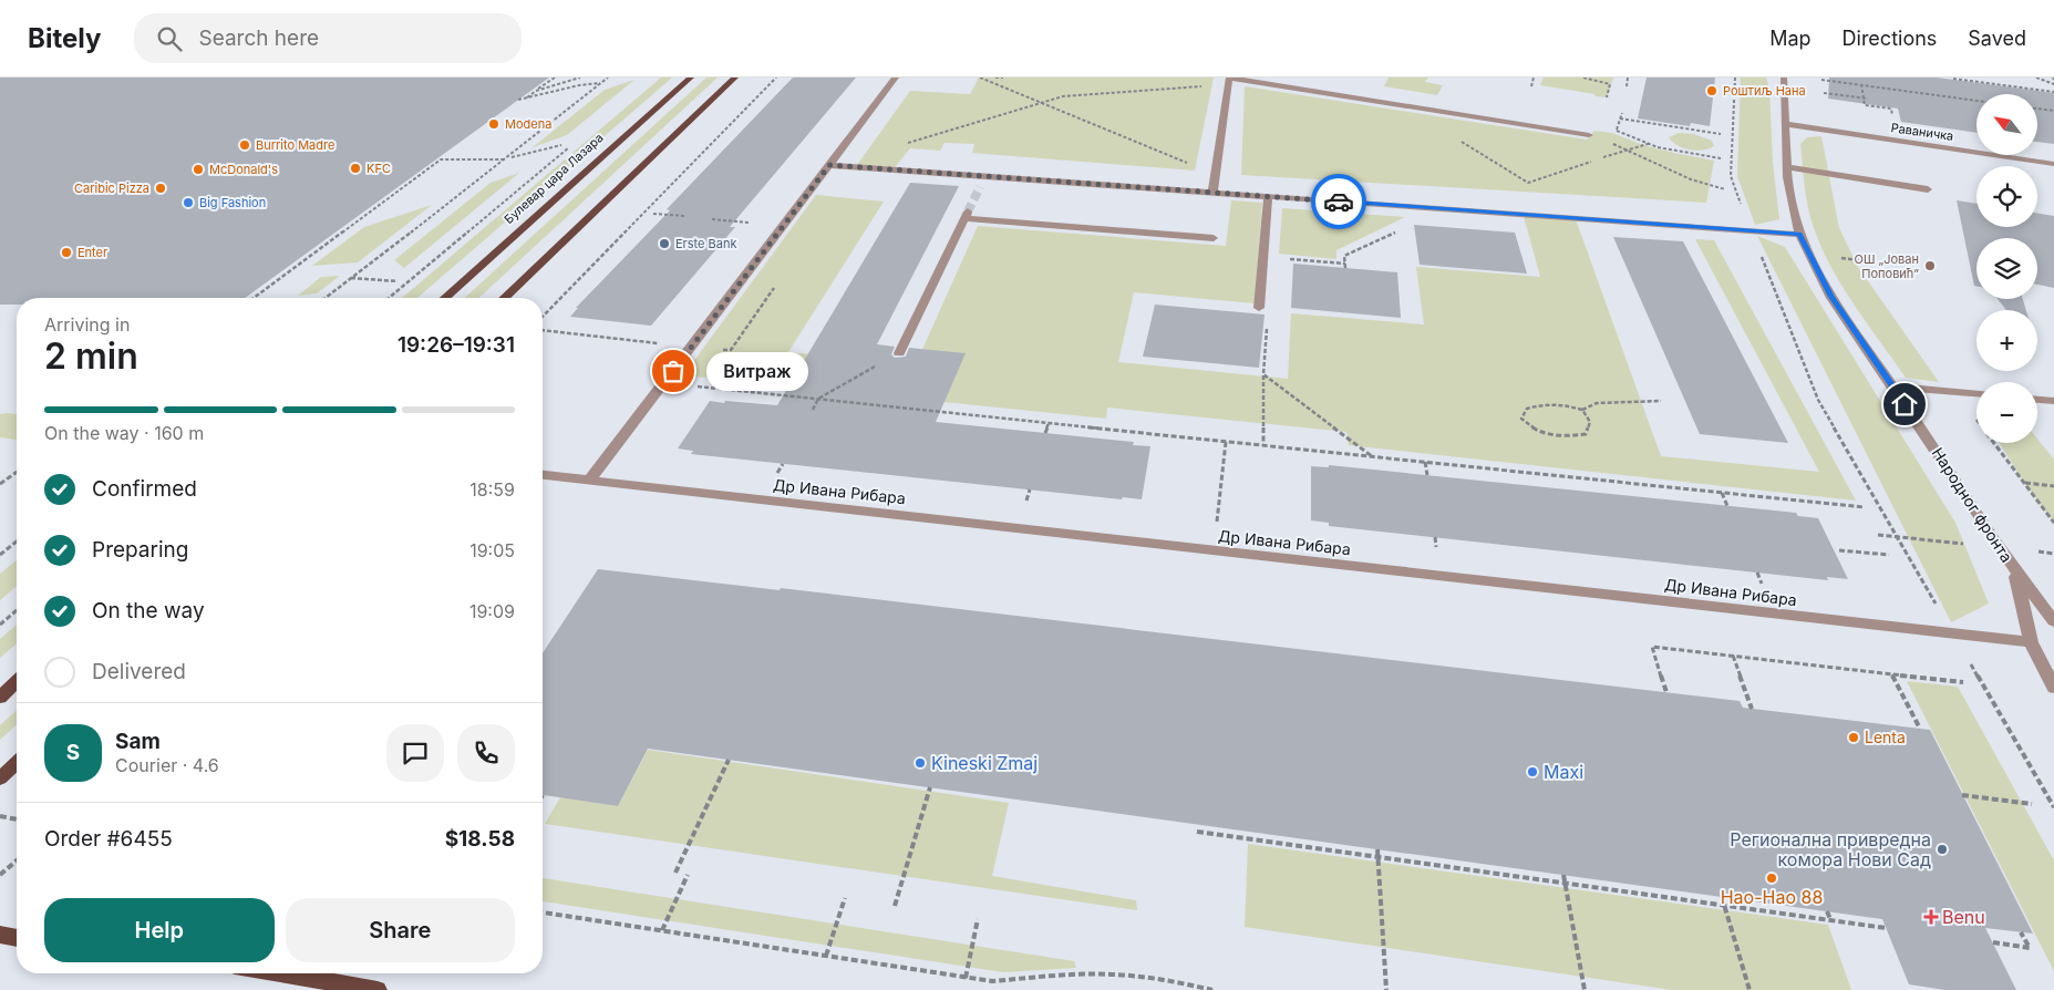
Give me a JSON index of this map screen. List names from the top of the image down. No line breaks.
{"streets":{"main road":["Булевар цара Лазара"],"street":["Раваничка","Др Ивана Рибара","Народног фронта"]},"crossings":[["Раваничка","Народног фронта"],["Др Ивана Рибара","Народног фронта"]],"places":{"other":["Роштиљ Нана","Modena","Burrito Madre","KFC","McDonald's","Caribic Pizza","Big Fashion","Erste Bank","Enter","ОШ „Јован Поповић”","Витраж","Lenta","Kineski Zmaj","Maxi","Регионална привредна комора Нови Сад","Hao-Hao 88"],"health":["Benu"]},"north":"top left","page":{"header":"Bitely","search":"Search here","nav":["Map","Directions","Saved"],"map_buttons":["+","−"],"heading":["2 min","Arriving in","19:26–19:31"],"panel":["Sam","Courier · 4.6","Order #6455","$18.58"],"bubble":"Витраж","bar":"On the way · 160 m","list":[["Confirmed","18:59"],["Preparing","19:05"],["On the way","19:09"],"Delivered"],"round":"S","buttons":["Help","Share"]}}
